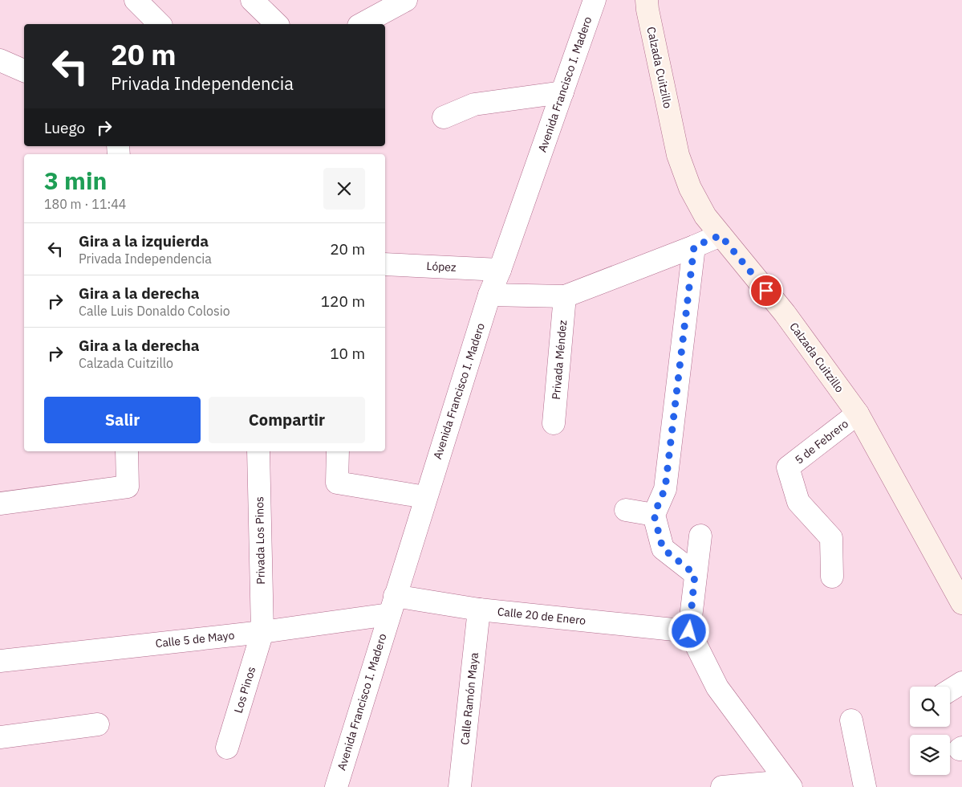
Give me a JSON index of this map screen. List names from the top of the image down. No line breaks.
{"streets":{"street":["Calzada Cuitzillo","Avenida Francisco I. Madero","López","Privada Méndez","5 de Febrero","Privada Los Pinos","Calle 20 de Enero","Calle 5 de Mayo","Los Pinos","Calle Ramón Maya"]},"crossings":[["Calzada Cuitzillo","5 de Febrero"],["Avenida Francisco I. Madero","López"],["Avenida Francisco I. Madero","Calle 20 de Enero"],["Avenida Francisco I. Madero","Calle 5 de Mayo"],["Privada Los Pinos","Calle 5 de Mayo"],["Privada Los Pinos","Los Pinos"],["Calle 20 de Enero","Calle 5 de Mayo"],["Calle 20 de Enero","Calle Ramón Maya"],["Calle 5 de Mayo","Los Pinos"]],"page":{"turn":["20 m","Privada Independencia"],"then":"Luego","heading":["3 min","180 m · 11:44"],"list":[{"name":"Gira a la izquierda","note":"Privada Independencia","value":"20 m"},{"name":"Gira a la derecha","note":"Calle Luis Donaldo Colosio","value":"120 m"},{"name":"Gira a la derecha","note":"Calzada Cuitzillo","value":"10 m"}],"buttons":["Salir","Compartir"]}}
